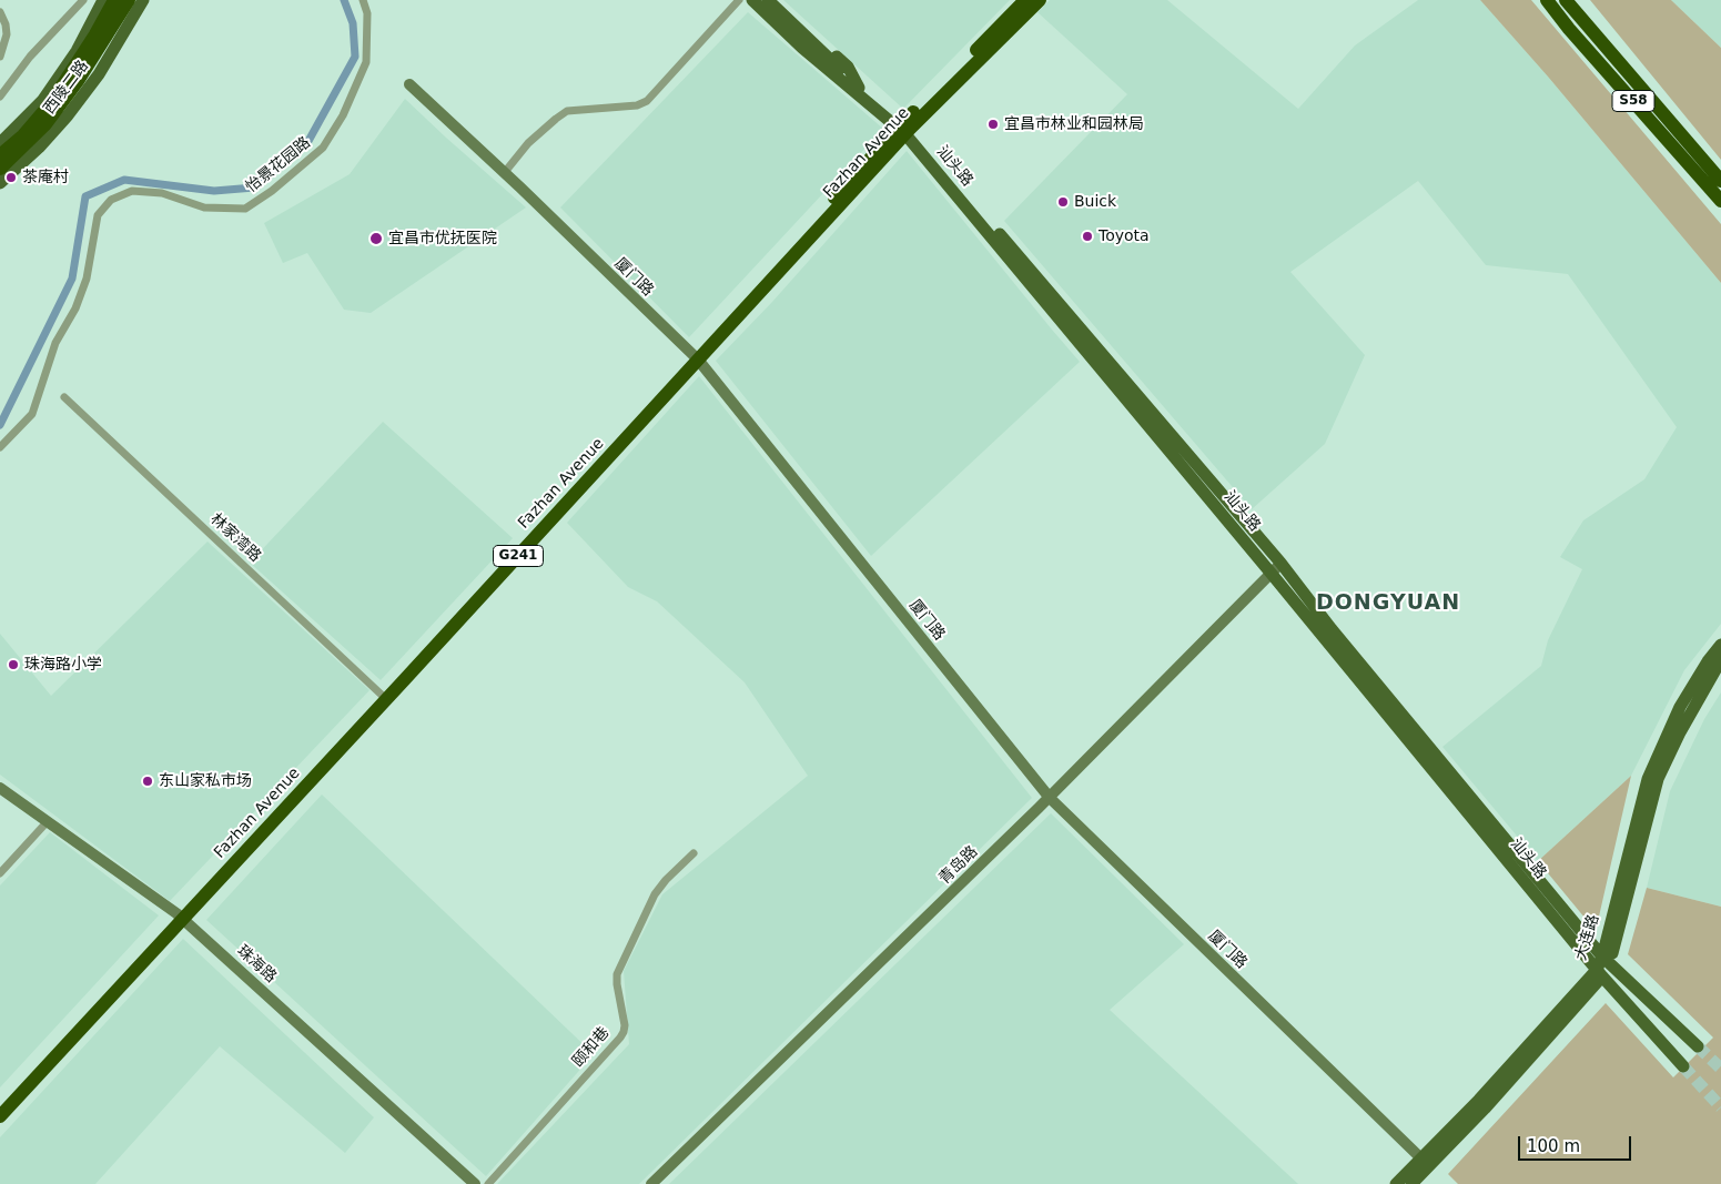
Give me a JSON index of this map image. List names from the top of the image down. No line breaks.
{"streets":{"highway":["S58","Fazhan Avenue","G241"],"main road":["西陵二路","汕头路","大连路"],"street":["怡景花园路","厦门路","林家湾路","青岛路","珠海路","颐和巷"]},"crossings":[["Fazhan Avenue","汕头路"],["Fazhan Avenue","厦门路"],["Fazhan Avenue","林家湾路"],["Fazhan Avenue","珠海路"],["汕头路","青岛路"],["汕头路","大连路"],["厦门路","青岛路"],["厦门路","大连路"]],"districts":["DONGYUAN"],"places":["宜昌市林业和园林局","茶庵村","Buick","Toyota","宜昌市优抚医院","珠海路小学","东山家私市场"],"scale_bar":"100 m"}
